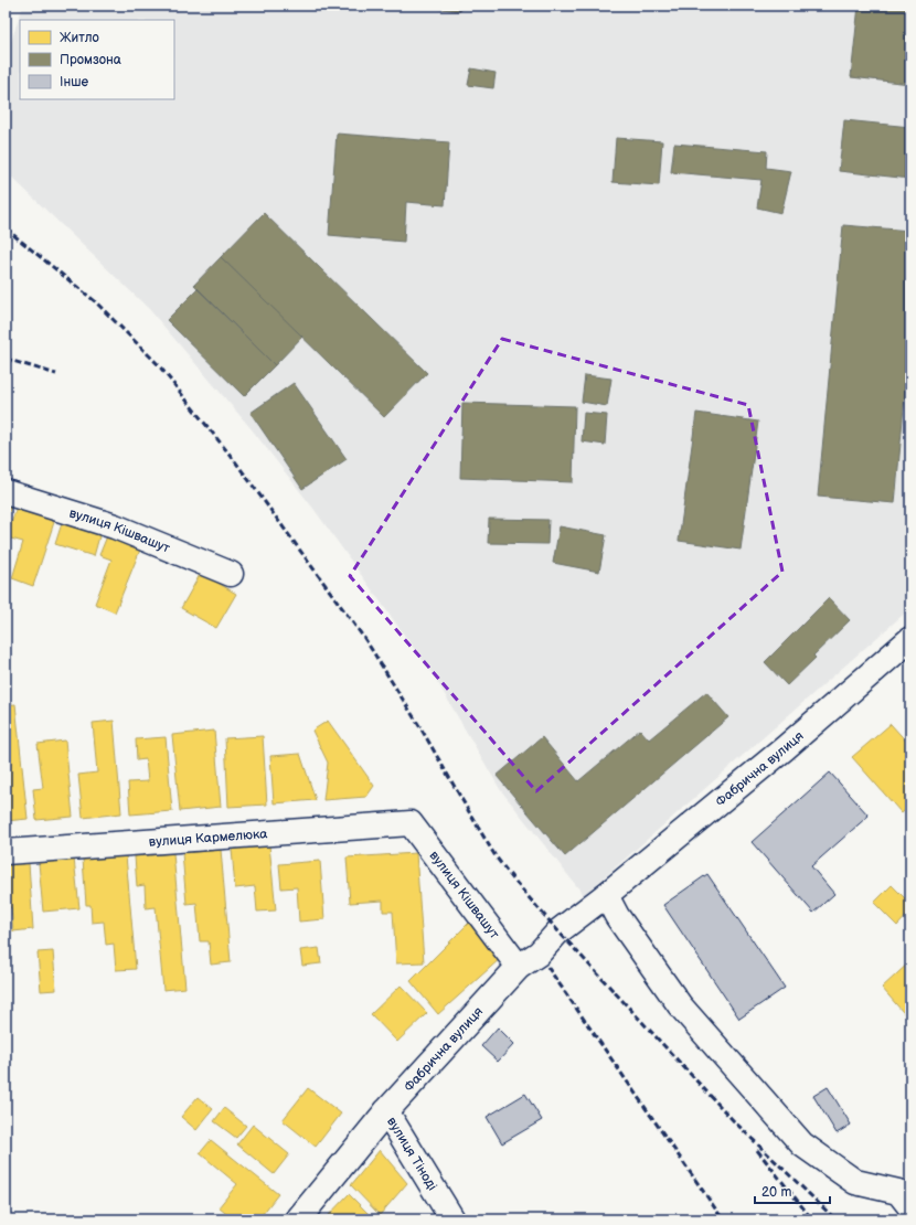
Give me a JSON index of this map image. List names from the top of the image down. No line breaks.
{"streets":{"street":["вулиця Кішвашут","Фабрична вулиця","вулиця Кармелюка","вулиця Тіноді"]},"crossings":[["вулиця Кішвашут","Фабрична вулиця"],["вулиця Кішвашут","вулиця Кармелюка"],["Фабрична вулиця","вулиця Тіноді"]],"legend":["Житло","Промзона","Інше"],"scale_bar":"20 m"}
